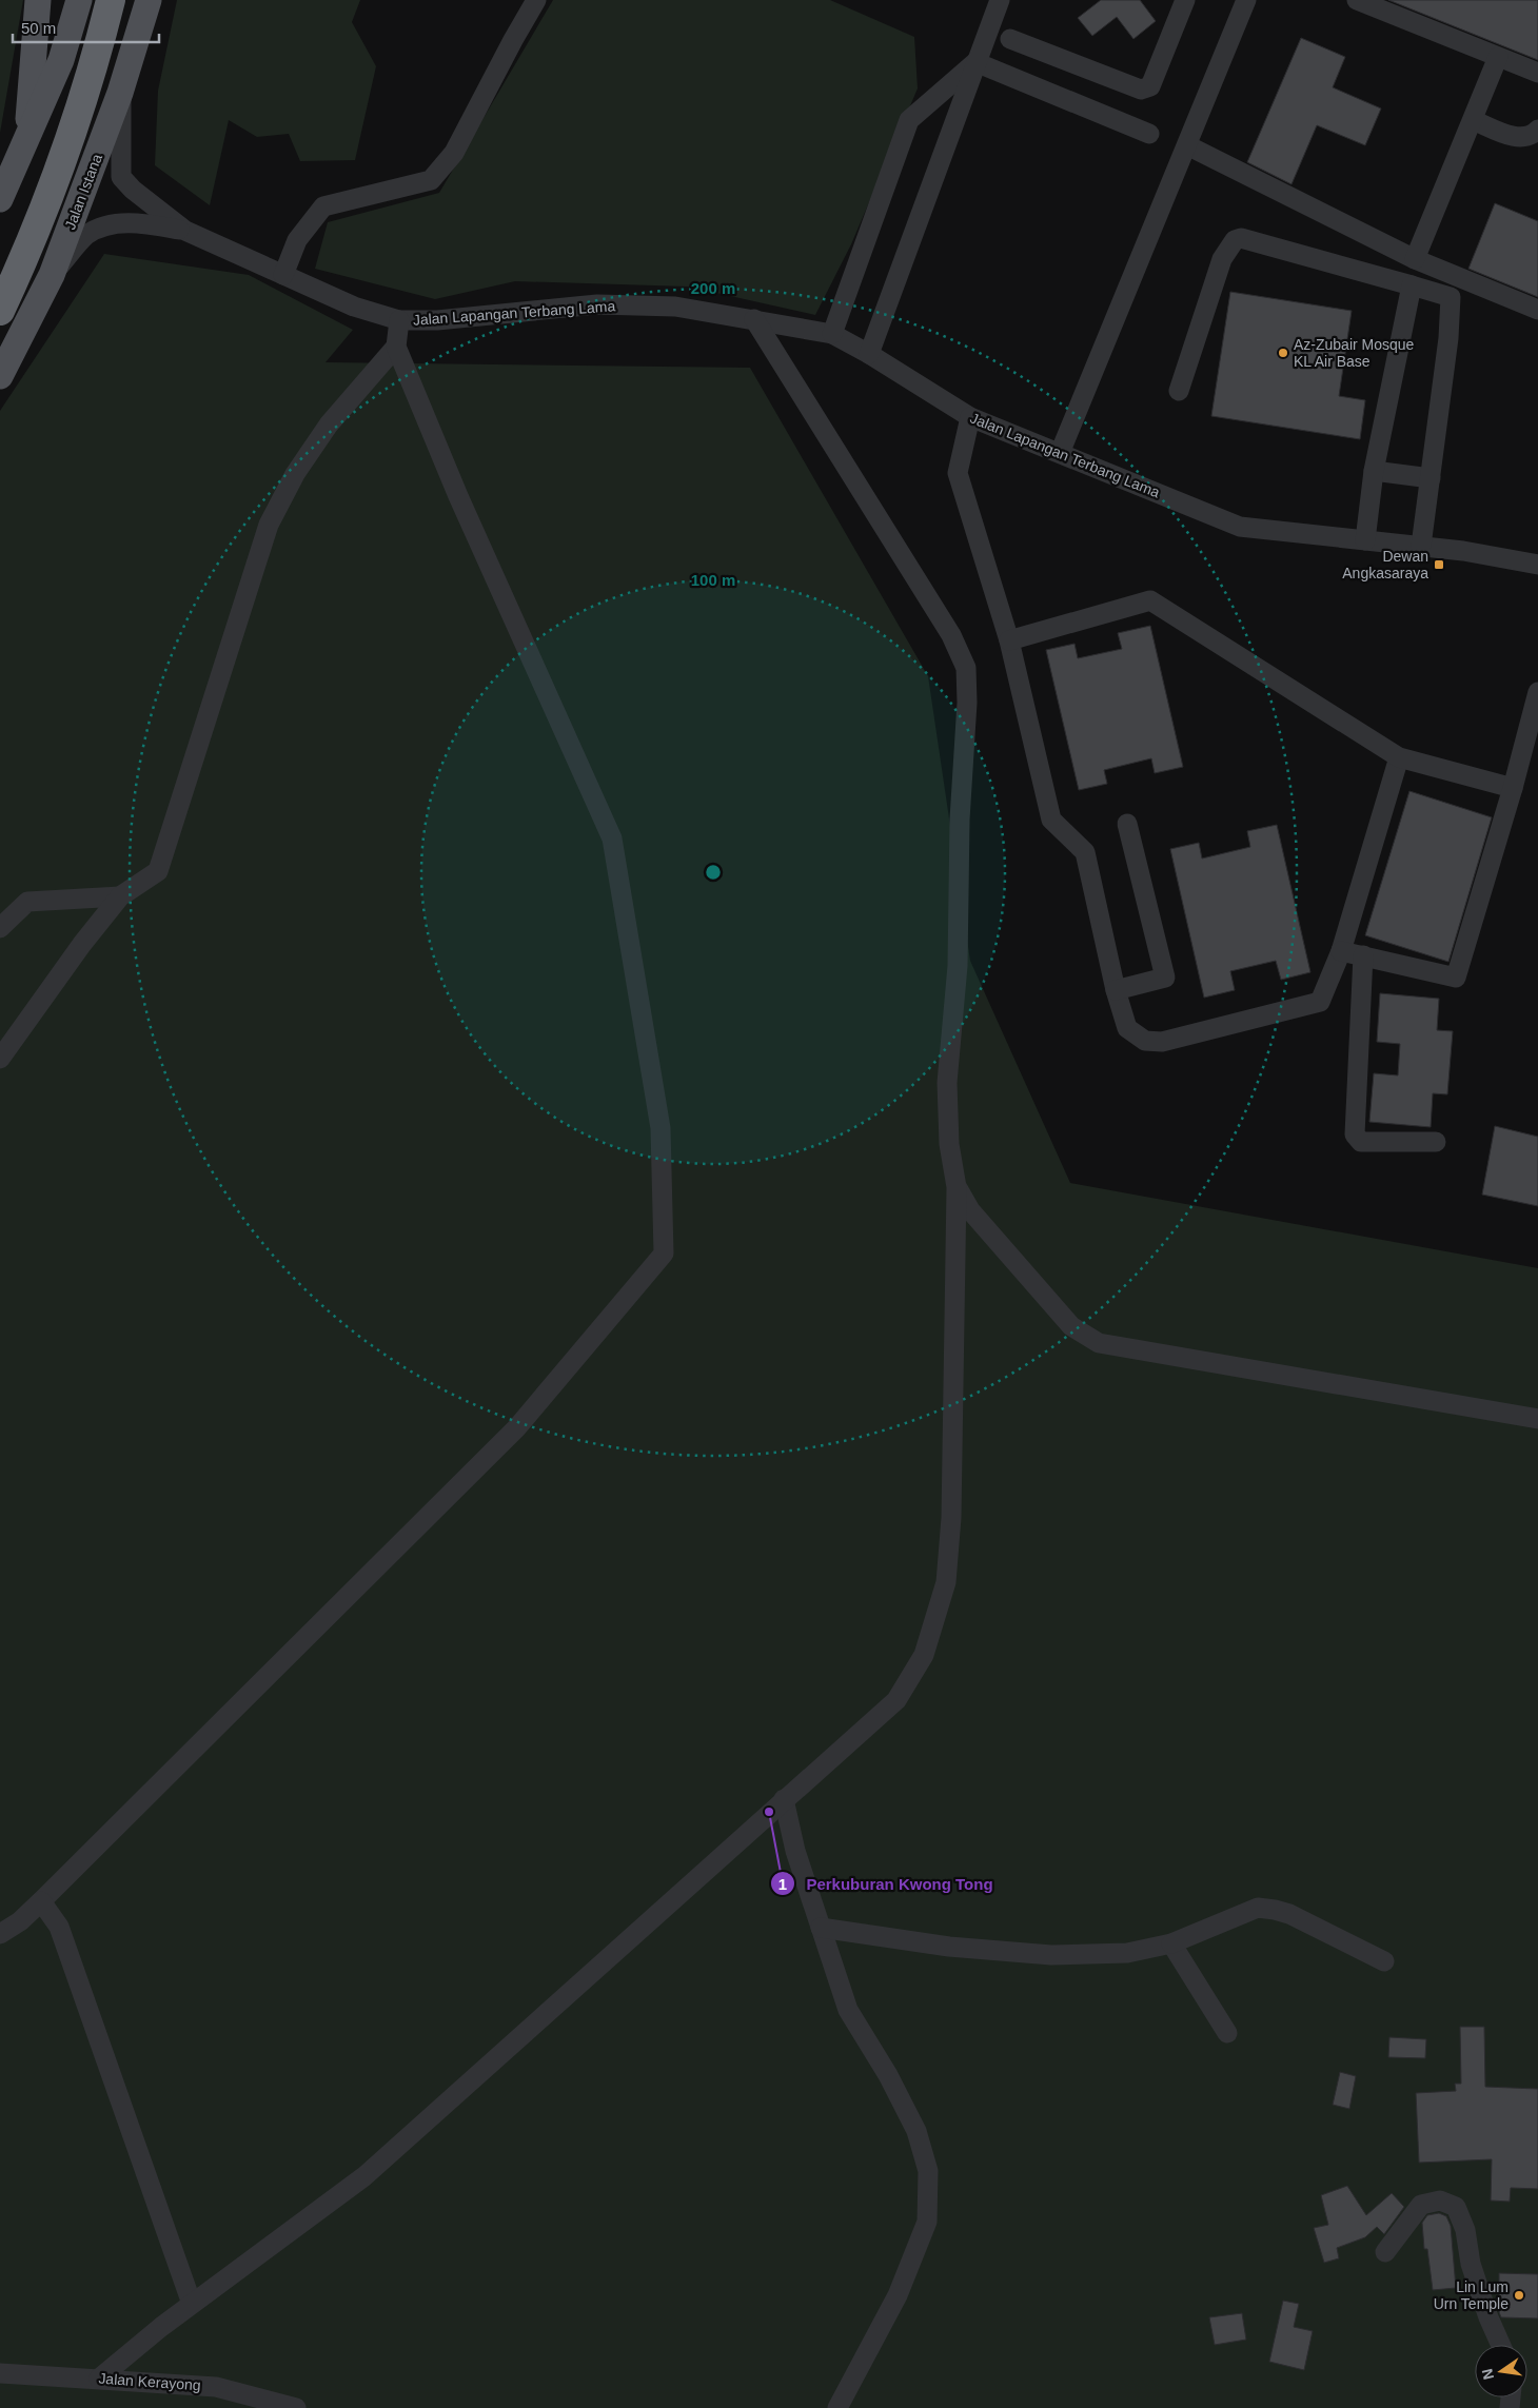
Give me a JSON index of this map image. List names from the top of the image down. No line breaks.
{"streets":{"main road":["Jalan Istana"],"street":["Jalan Lapangan Terbang Lama","Jalan Kerayong"]},"crossings":[["Jalan Istana","Jalan Lapangan Terbang Lama"]],"places":{"other":["Az-Zubair Mosque KL Air Base","Perkuburan Kwong Tong","Lin Lum Urn Temple"],"transit":["Dewan Angkasaraya"]},"scale_bar":"50 m","north":"left","rings":["200 m","100 m"]}
